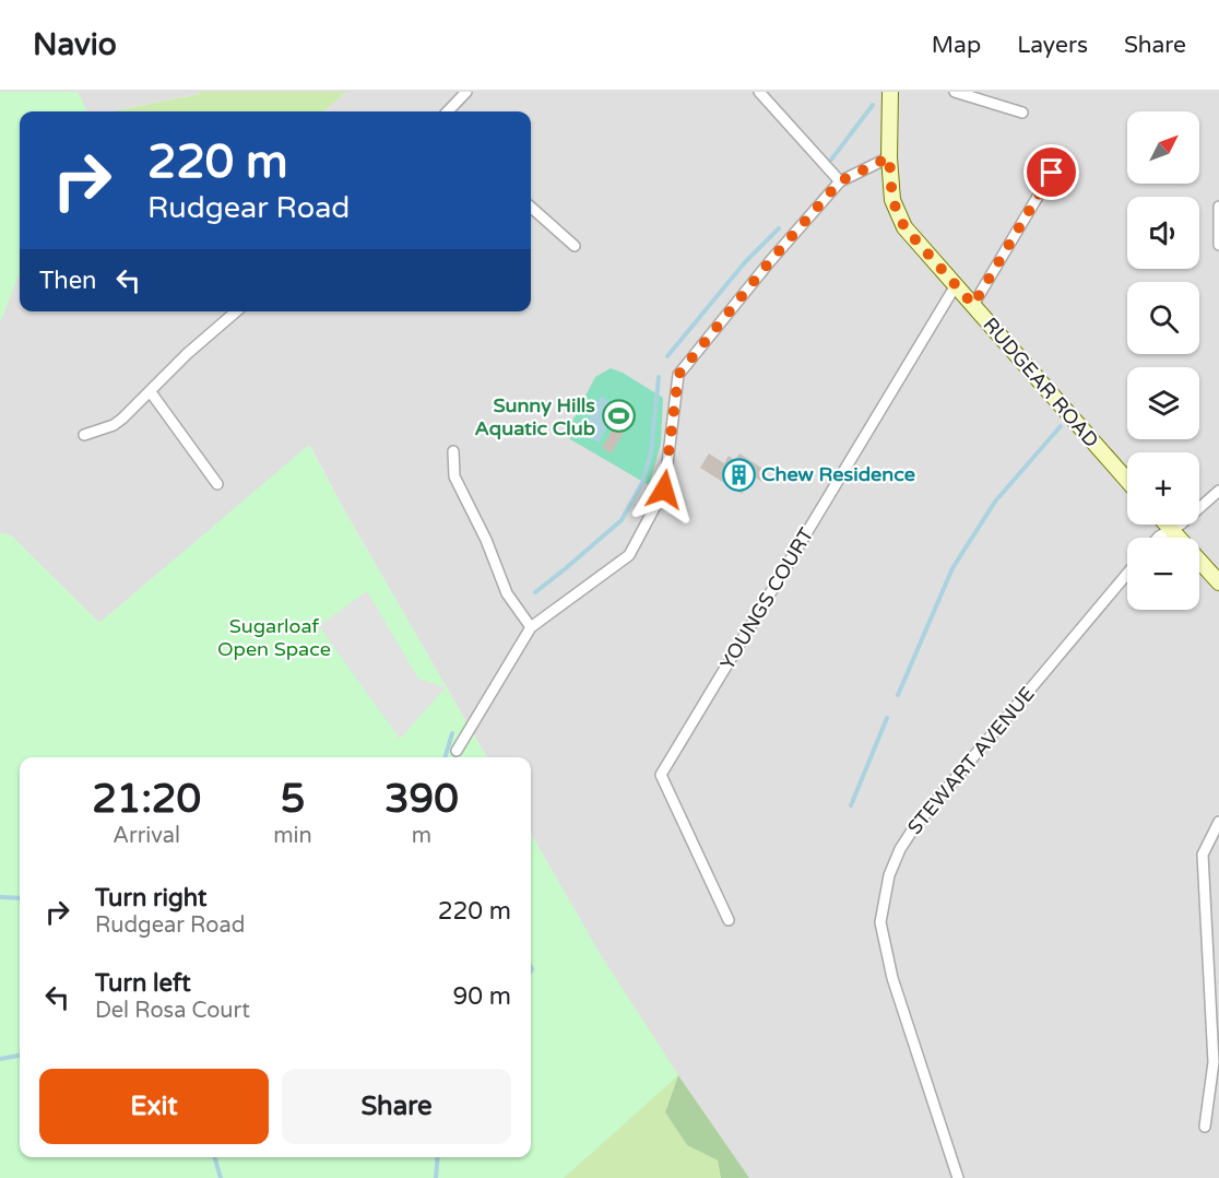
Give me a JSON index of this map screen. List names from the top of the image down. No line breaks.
{"streets":{"street":["RUDGEAR ROAD","YOUNGS COURT","STEWART AVENUE"]},"crossings":[["RUDGEAR ROAD","YOUNGS COURT"]],"parks":["Sugarloaf Open Space"],"places":{"sports":["Sunny Hills Aquatic Club"],"building":["Chew Residence"]},"north":"top right","page":{"header":"Navio","nav":["Map","Layers","Share"],"map_buttons":["+","−"],"turn":["220 m","Rudgear Road"],"then":"Then","eta":["21:20","Arrival","5","min","390","m"],"list":[{"name":"Turn right","note":"Rudgear Road","value":"220 m"},{"name":"Turn left","note":"Del Rosa Court","value":"90 m"}],"buttons":["Exit","Share"]}}
